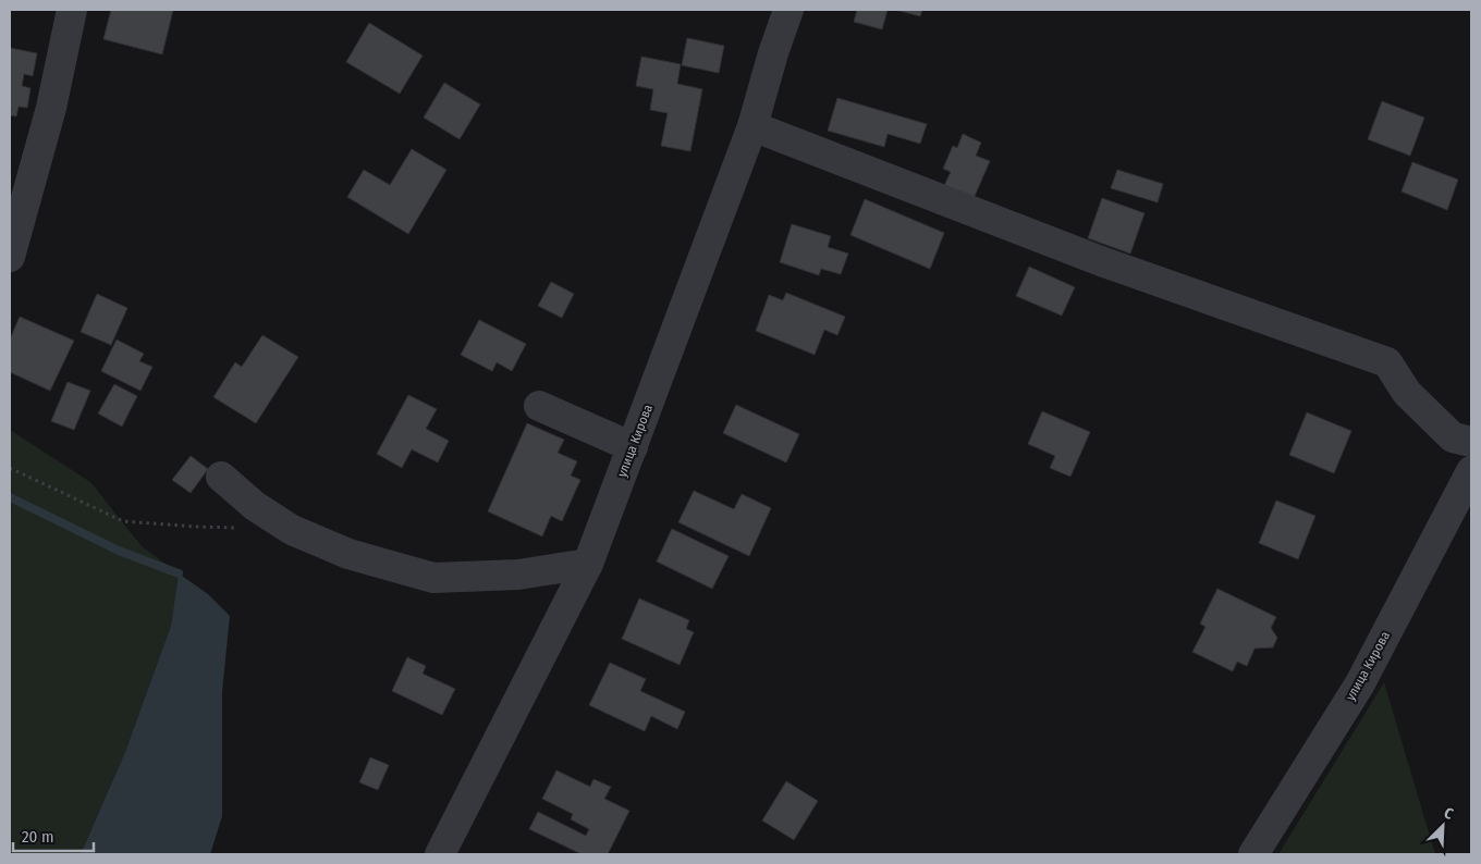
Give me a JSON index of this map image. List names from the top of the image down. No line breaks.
{"streets":{"street":["улица Кирова"]},"scale_bar":"20 m","north":"top right"}
